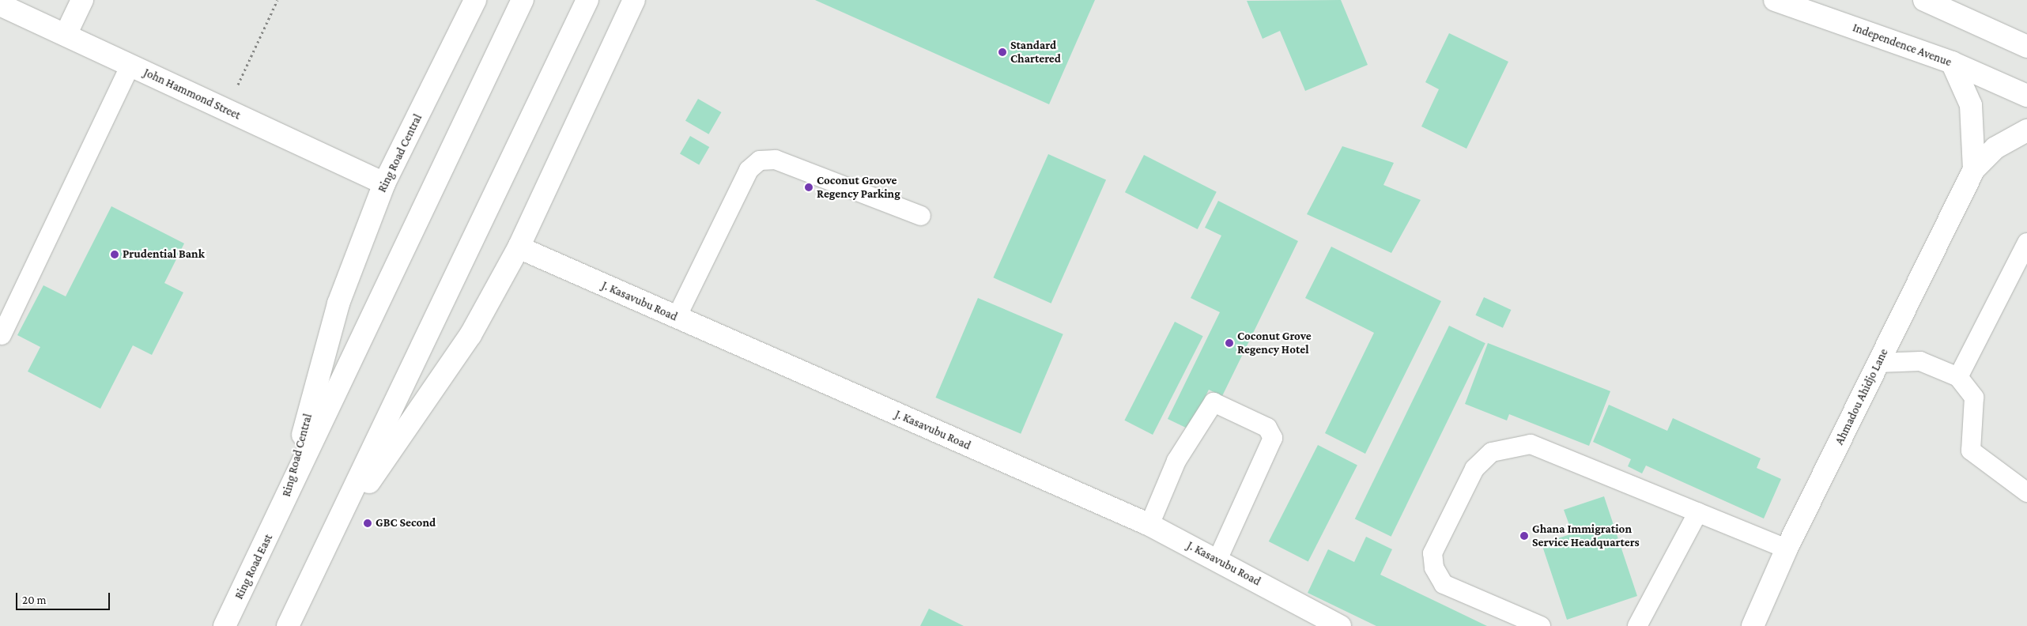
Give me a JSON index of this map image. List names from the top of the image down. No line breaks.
{"streets":{"main road":["Independence Avenue","John Hammond Street","Ring Road Central","J. Kasavubu Road","Ahmadou Ahidjo Lane","Ring Road East"]},"crossings":[["John Hammond Street","Ring Road Central"],["Ring Road Central","Ring Road East"]],"places":["Standard Chartered","Coconut Groove Regency Parking","Prudential Bank","Coconut Grove Regency Hotel","GBC Second","Ghana Immigration Service Headquarters"],"scale_bar":"20 m"}
